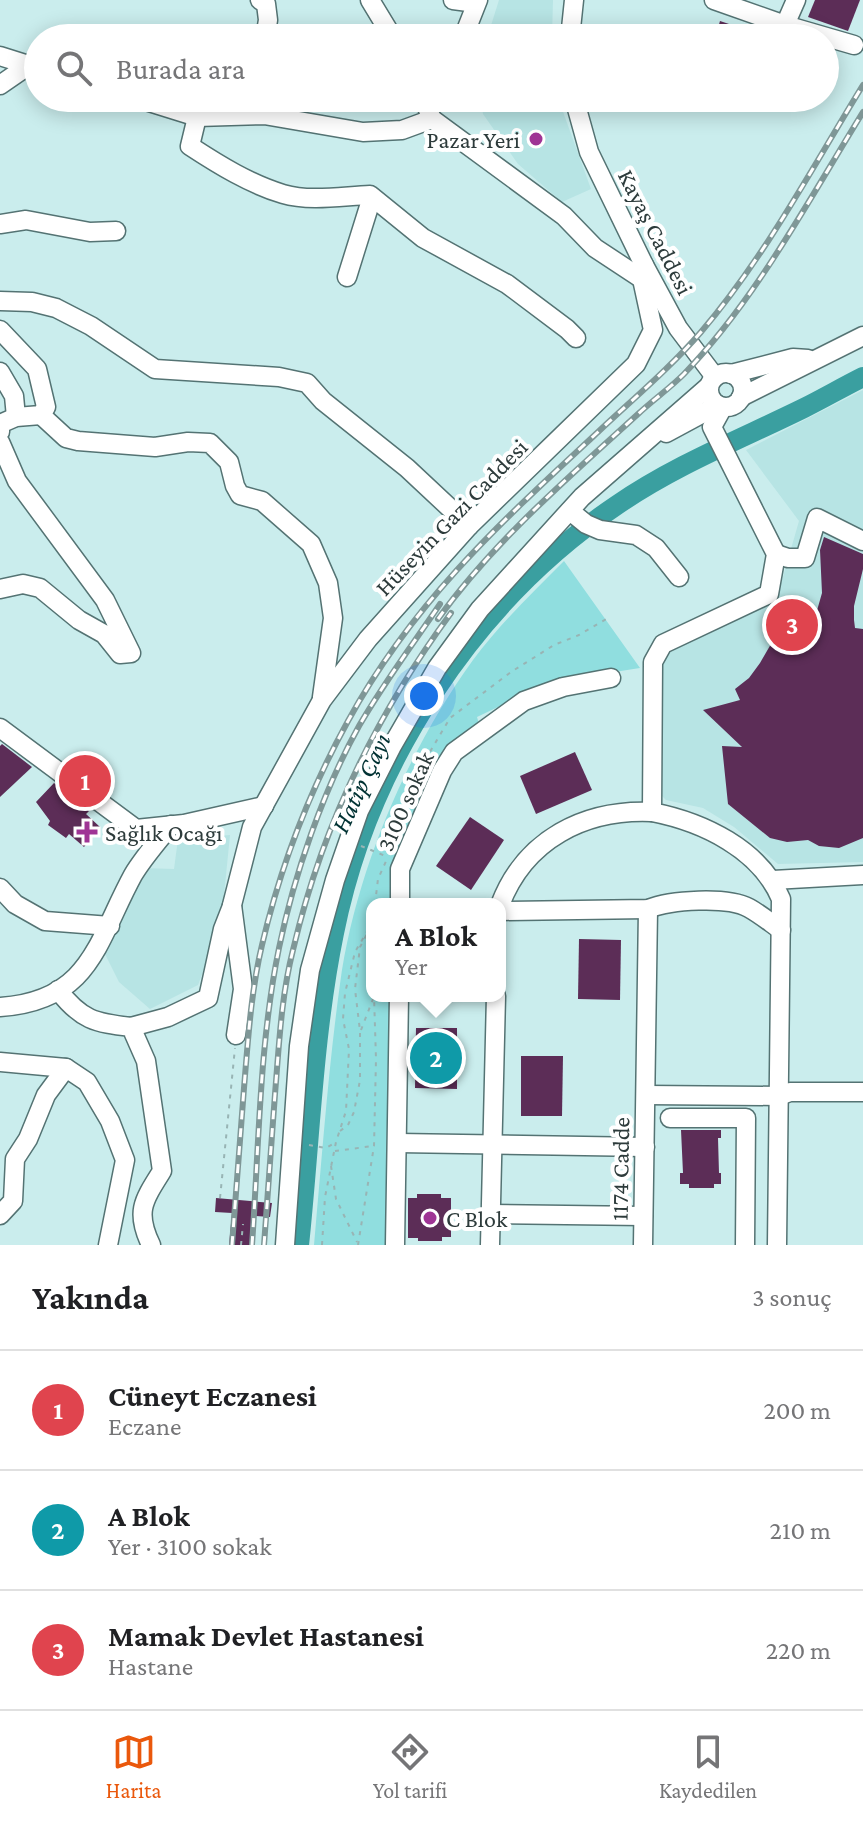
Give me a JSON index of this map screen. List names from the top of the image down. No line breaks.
{"streets":{"street":["Kayaş Caddesi","Hüseyin Gazi Caddesi","3100 sokak","1174 Cadde"]},"crossings":[["Kayaş Caddesi","Hüseyin Gazi Caddesi"]],"water":["Hatip Çayı"],"places":{"other":["Pazar Yeri","C Blok"],"health":["Sağlık Ocağı"]},"page":{"search":"Burada ara","pins":["3","1","2"],"popup":["A Blok","Yer"],"heading":["Yakında","3 sonuç"],"list":[{"mark":"1","name":"Cüneyt Eczanesi","note":"Eczane","value":"200 m"},{"mark":"2","name":"A Blok","note":"Yer · 3100 sokak","value":"210 m"},{"mark":"3","name":"Mamak Devlet Hastanesi","note":"Hastane","value":"220 m"}],"nav":["Harita","Yol tarifi","Kaydedilen"]}}
